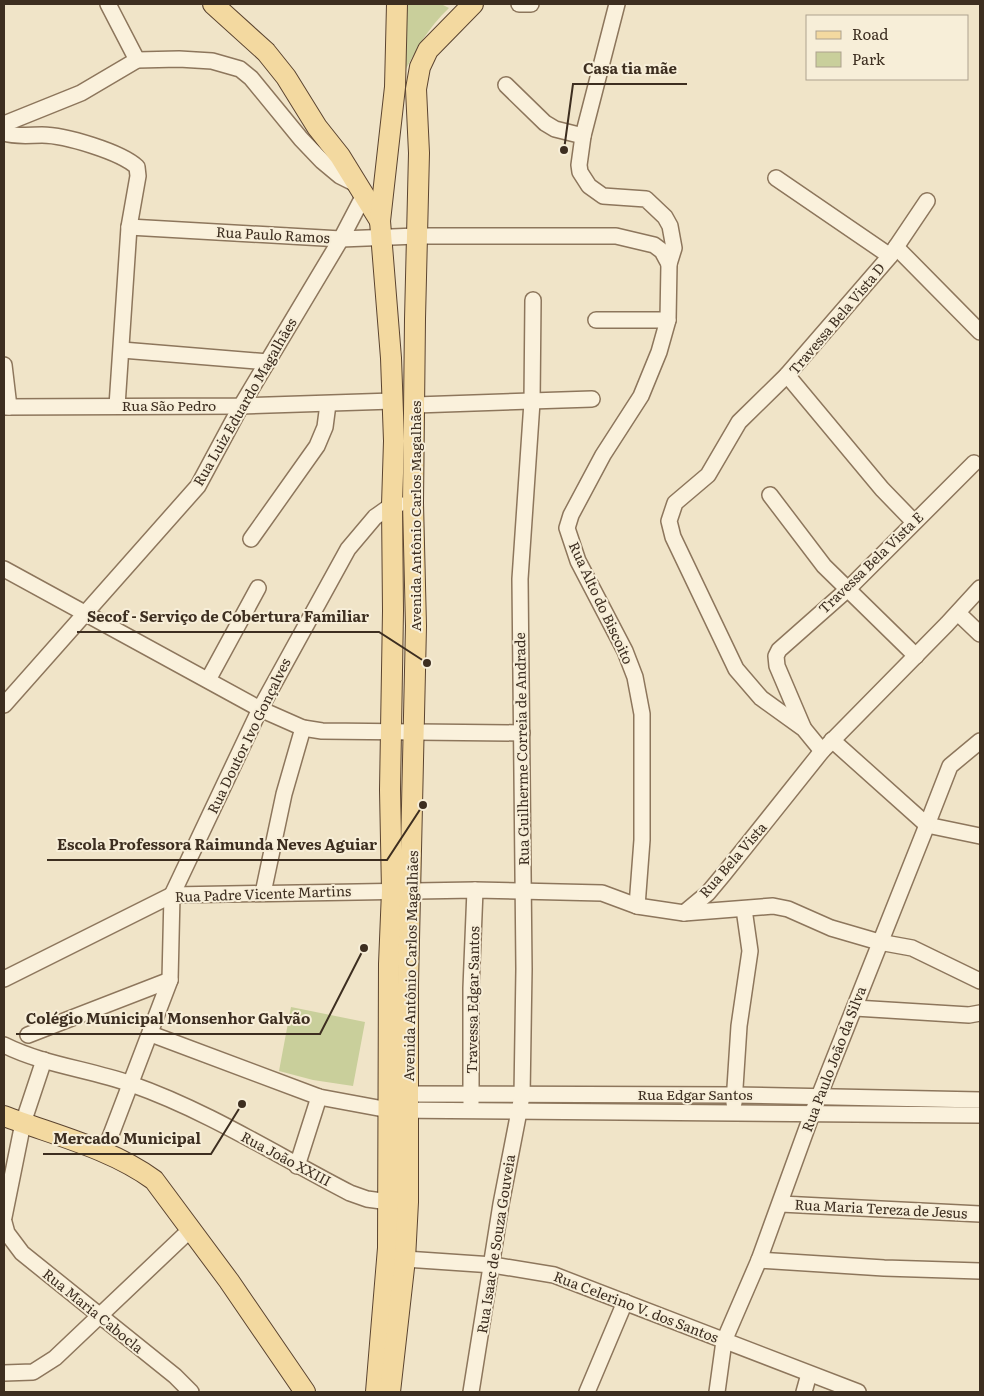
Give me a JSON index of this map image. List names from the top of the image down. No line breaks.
{"streets":{"main road":["Avenida Antônio Carlos Magalhães"],"street":["Rua Paulo Ramos","Travessa Bela Vista D","Rua Luiz Eduardo Magalhães","Rua São Pedro","Travessa Bela Vista E","Rua Alto do Biscoito","Rua Doutor Ivo Gonçalves","Rua Guilherme Correia de Andrade","Rua Bela Vista","Rua Padre Vicente Martins","Travessa Edgar Santos","Rua Paulo João da Silva","Rua Edgar Santos","Rua João XXIII","Rua Maria Tereza de Jesus","Rua Isaac de Souza Gouveia","Rua Celerino V. dos Santos","Rua Maria Cabocla"]},"crossings":[["Rua Paulo Ramos","Rua Luiz Eduardo Magalhães"],["Rua Paulo Ramos","Avenida Antônio Carlos Magalhães"],["Rua Paulo Ramos","Rua Alto do Biscoito"],["Travessa Bela Vista D","Travessa Bela Vista E"],["Rua Luiz Eduardo Magalhães","Rua São Pedro"],["Rua Luiz Eduardo Magalhães","Avenida Antônio Carlos Magalhães"],["Rua São Pedro","Avenida Antônio Carlos Magalhães"],["Avenida Antônio Carlos Magalhães","Rua Doutor Ivo Gonçalves"],["Avenida Antônio Carlos Magalhães","Rua Padre Vicente Martins"],["Avenida Antônio Carlos Magalhães","Rua Edgar Santos"],["Avenida Antônio Carlos Magalhães","Rua João XXIII"],["Avenida Antônio Carlos Magalhães","Rua Celerino V. dos Santos"],["Rua Doutor Ivo Gonçalves","Rua Padre Vicente Martins"],["Rua Doutor Ivo Gonçalves","Rua João XXIII"],["Rua Guilherme Correia de Andrade","Rua Edgar Santos"],["Rua Guilherme Correia de Andrade","Rua Isaac de Souza Gouveia"],["Travessa Edgar Santos","Rua Edgar Santos"],["Rua Paulo João da Silva","Rua Edgar Santos"],["Rua Paulo João da Silva","Rua Maria Tereza de Jesus"],["Rua Paulo João da Silva","Rua Celerino V. dos Santos"],["Rua Edgar Santos","Rua Isaac de Souza Gouveia"],["Rua Isaac de Souza Gouveia","Rua Celerino V. dos Santos"]],"places":["Casa tia mãe","Secof - Serviço de Cobertura Familiar","Escola Professora Raimunda Neves Aguiar","Colégio Municipal Monsenhor Galvão","Mercado Municipal"],"legend":["Road","Park"]}
